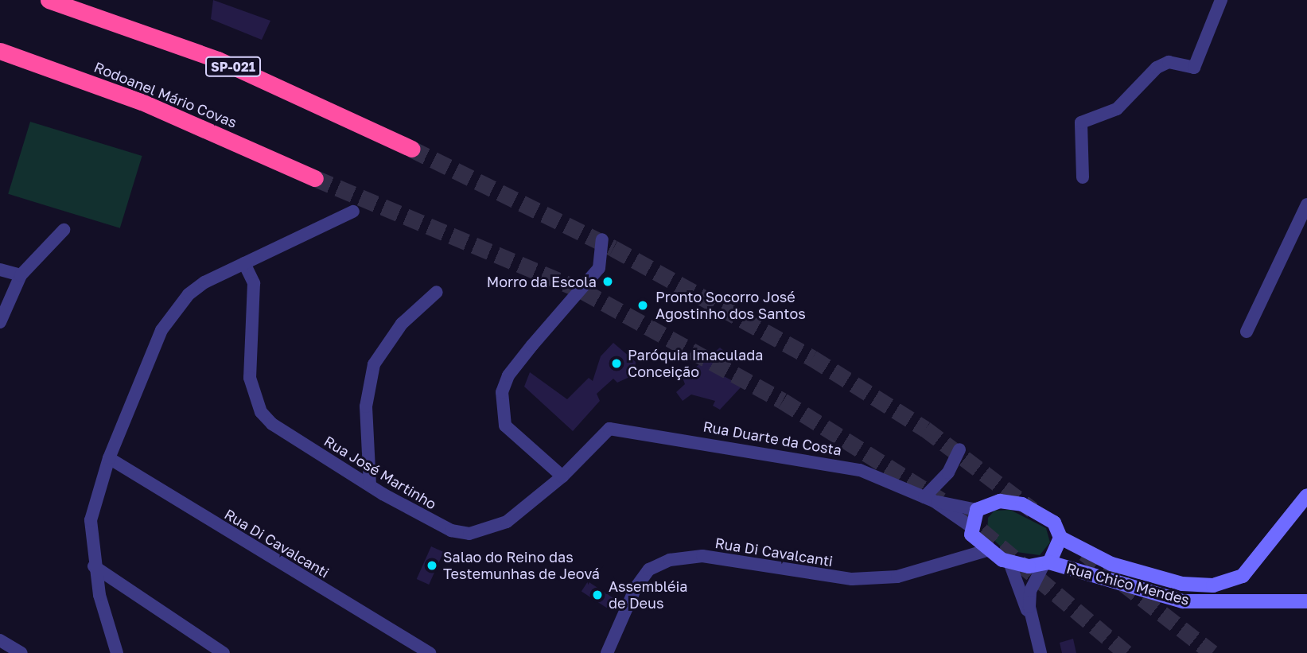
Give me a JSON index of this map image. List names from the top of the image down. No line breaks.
{"streets":{"highway":["SP-021","Rodoanel Mário Covas"],"street":["Rua Duarte da Costa","Rua José Martinho","Rua Di Cavalcanti","Rua Chico Mendes"]},"crossings":[["Rua Duarte da Costa","Rua José Martinho"],["Rua Duarte da Costa","Rua Di Cavalcanti"],["Rua Duarte da Costa","Rua Chico Mendes"],["Rua Di Cavalcanti","Rua Chico Mendes"]],"places":["Morro da Escola","Pronto Socorro José Agostinho dos Santos","Paróquia Imaculada Conceição","Salao do Reino das Testemunhas de Jeová","Assembléia de Deus"]}
